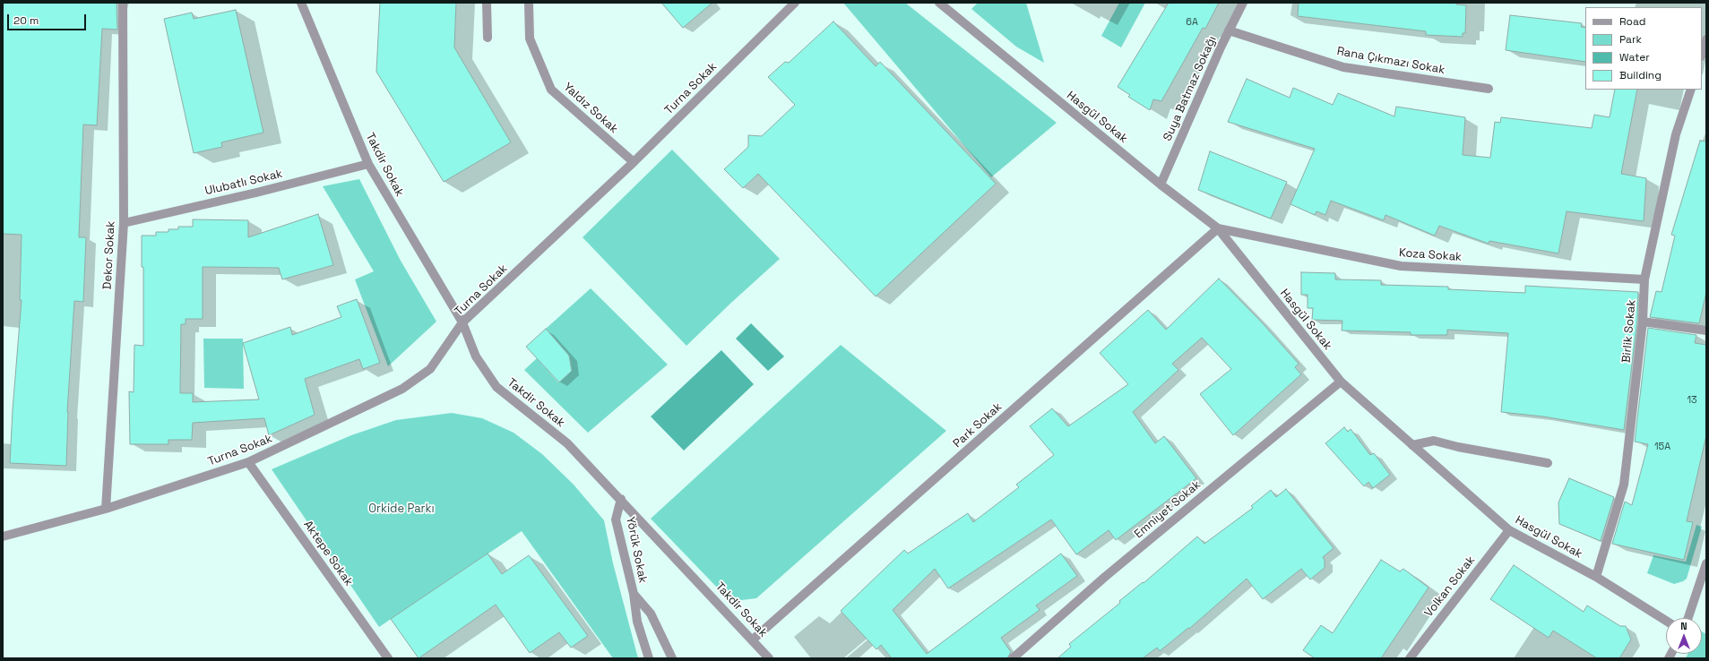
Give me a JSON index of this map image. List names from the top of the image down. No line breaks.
{"streets":{"street":["Rana Çıkmazı Sokak","Turna Sokak","Suya Batmaz Sokağı","Yaldız Sokak","Hasgül Sokak","Takdir Sokak","Ulubatlı Sokak","Dekor Sokak","Koza Sokak","Birlik Sokak","Park Sokak","Emniyet Sokak","Yörük Sokak","Aktepe Sokak","Volkan Sokak"]},"crossings":[["Rana Çıkmazı Sokak","Suya Batmaz Sokağı"],["Turna Sokak","Yaldız Sokak"],["Turna Sokak","Takdir Sokak"],["Turna Sokak","Dekor Sokak"],["Turna Sokak","Aktepe Sokak"],["Suya Batmaz Sokağı","Hasgül Sokak"],["Hasgül Sokak","Koza Sokak"],["Hasgül Sokak","Birlik Sokak"],["Hasgül Sokak","Park Sokak"],["Hasgül Sokak","Emniyet Sokak"],["Hasgül Sokak","Volkan Sokak"],["Takdir Sokak","Ulubatlı Sokak"],["Takdir Sokak","Park Sokak"],["Takdir Sokak","Yörük Sokak"],["Ulubatlı Sokak","Dekor Sokak"],["Koza Sokak","Birlik Sokak"],["Koza Sokak","Park Sokak"]],"parks":["Orkide Parkı"],"house_numbers":["6A","13","15A"],"legend":["Road","Park","Water","Building"],"scale_bar":"20 m","north":"top"}
